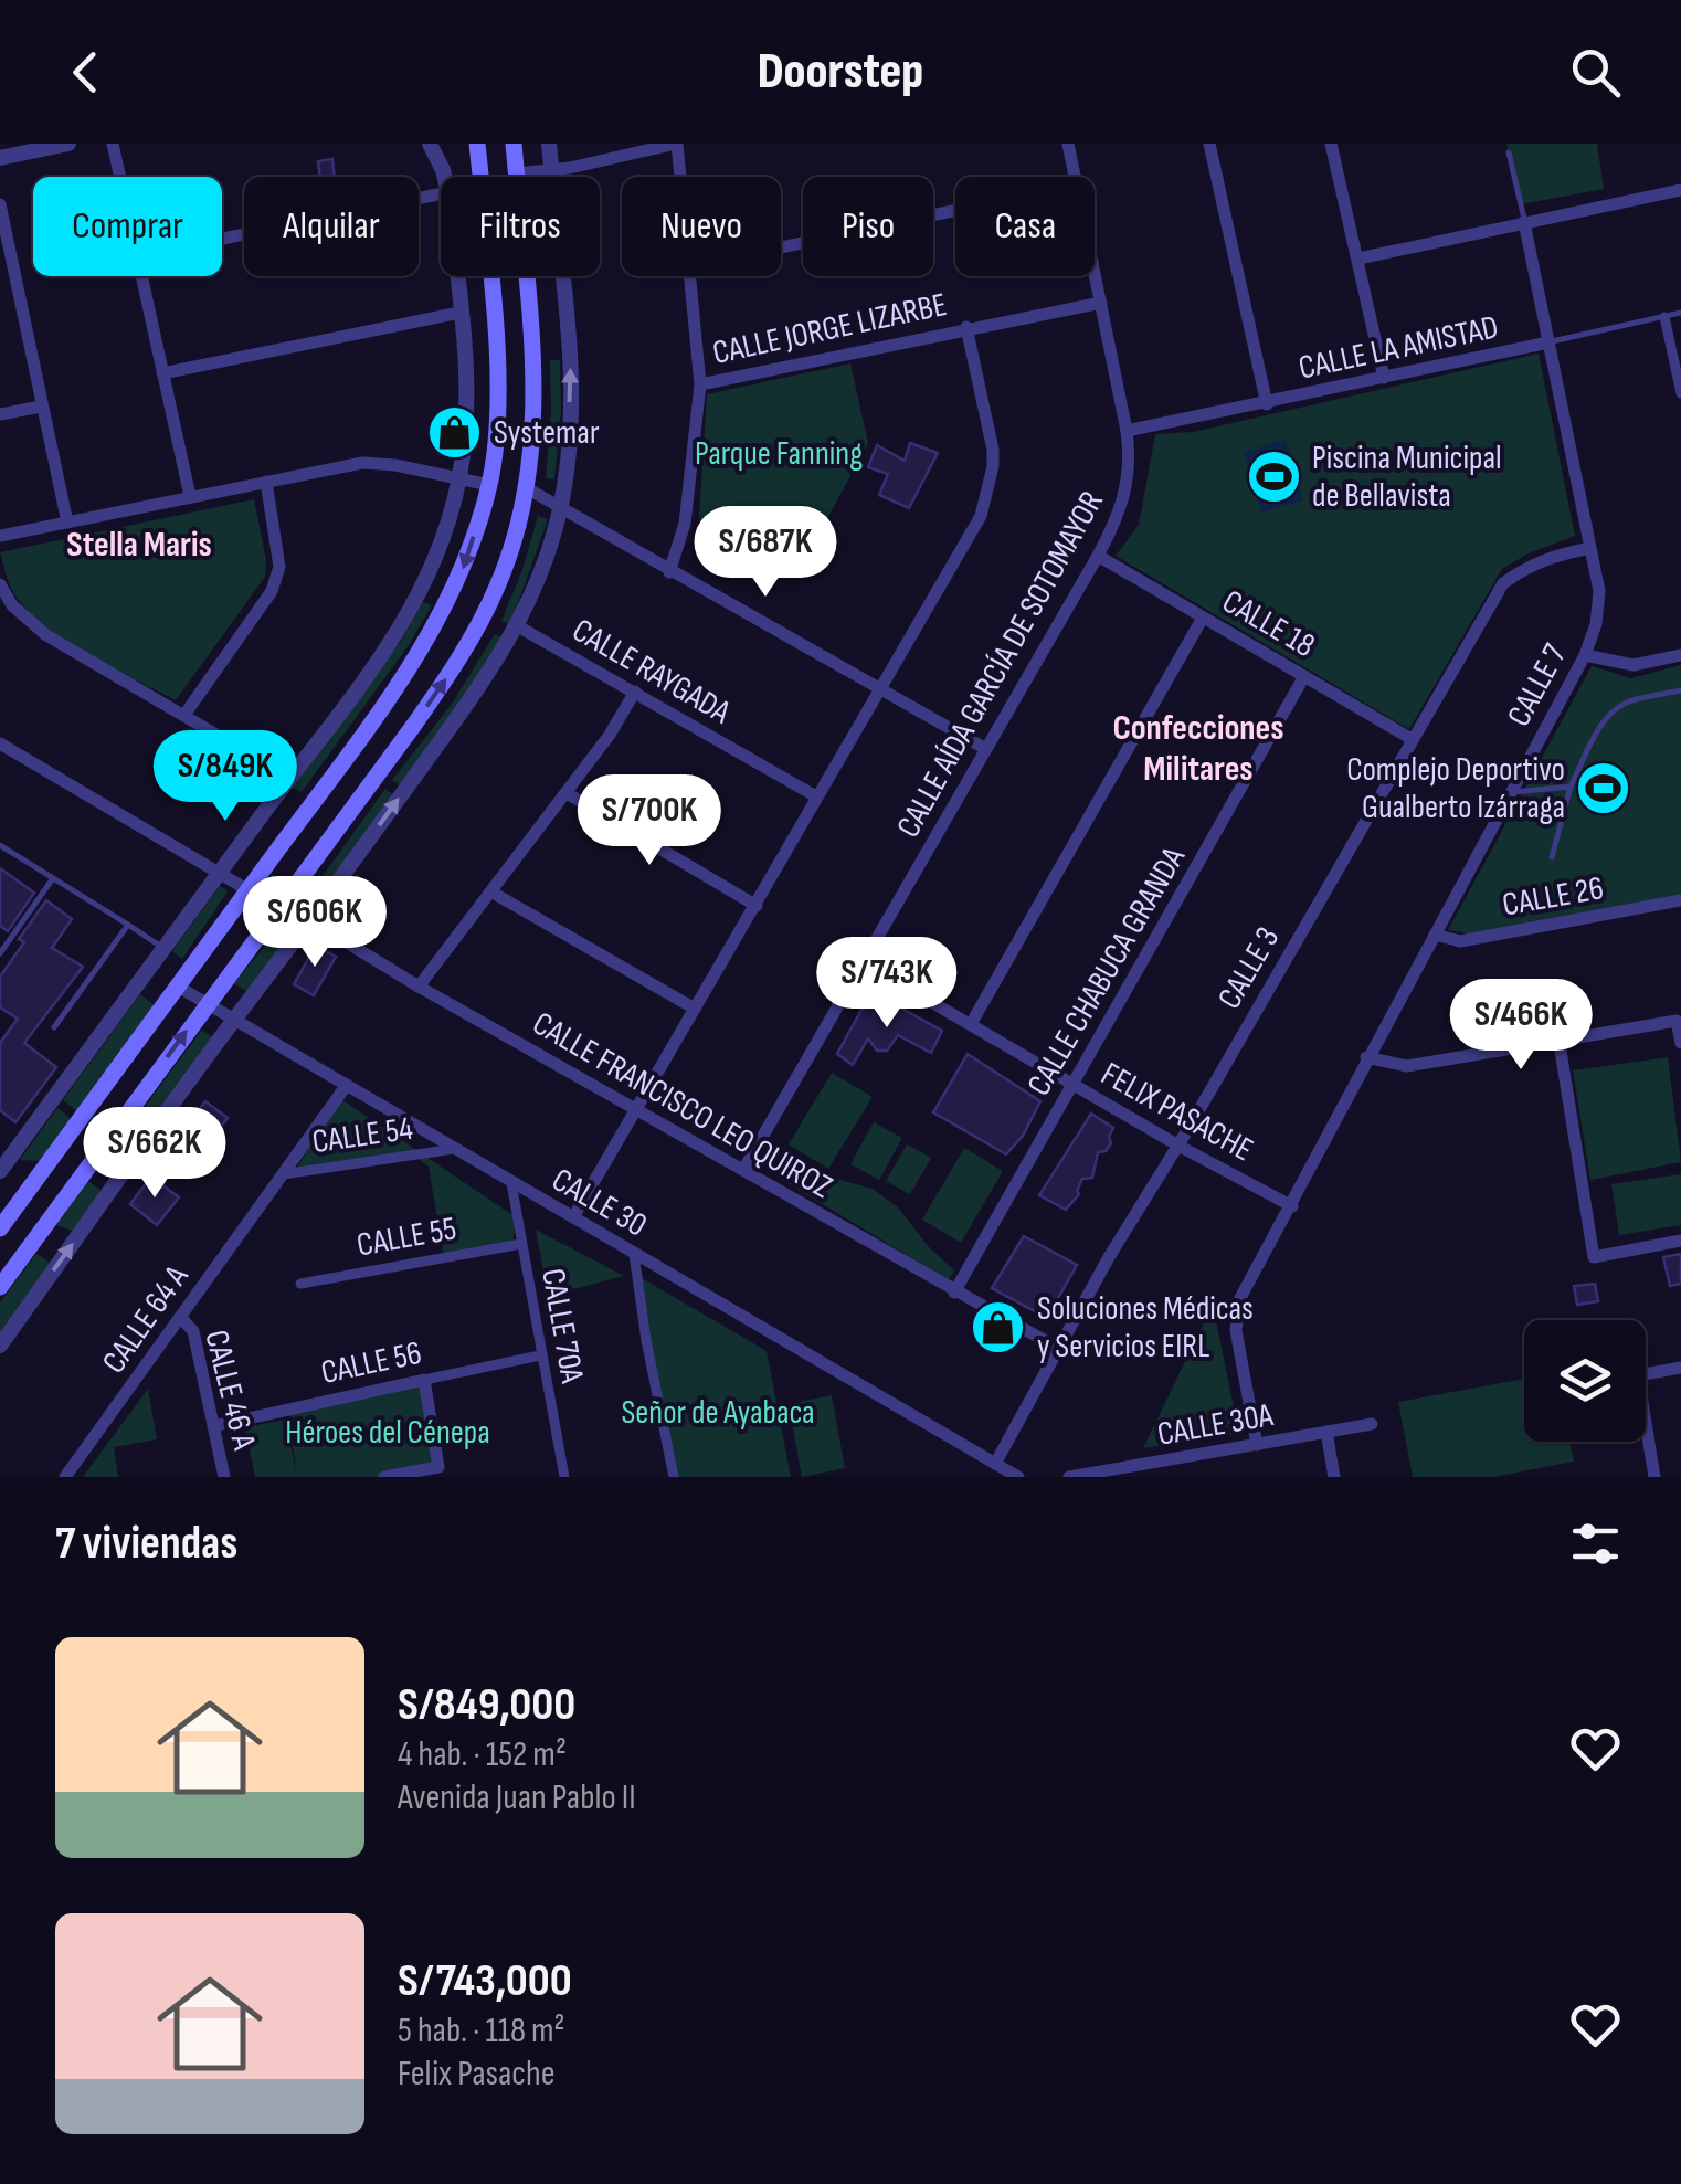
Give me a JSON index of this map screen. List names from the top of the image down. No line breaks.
{"streets":{"street":["CALLE JORGE LIZARBE","CALLE LA AMISTAD","CALLE 18","CALLE AÍDA GARCÍA DE SOTOMAYOR","CALLE RAYGADA","CALLE 7","CALLE 26","CALLE 3","CALLE CHABUCA GRANDA","CALLE FRANCISCO LEO QUIROZ","FELIX PASACHE","CALLE 54","CALLE 30","CALLE 55","CALLE 64 A","CALLE 70A","CALLE 56","CALLE 46 A","CALLE 30A"]},"crossings":[["CALLE JORGE LIZARBE","CALLE AÍDA GARCÍA DE SOTOMAYOR"],["CALLE LA AMISTAD","CALLE AÍDA GARCÍA DE SOTOMAYOR"],["CALLE LA AMISTAD","CALLE 7"],["CALLE 18","CALLE AÍDA GARCÍA DE SOTOMAYOR"],["CALLE 18","CALLE 3"],["CALLE 18","CALLE CHABUCA GRANDA"],["CALLE AÍDA GARCÍA DE SOTOMAYOR","CALLE FRANCISCO LEO QUIROZ"],["CALLE AÍDA GARCÍA DE SOTOMAYOR","FELIX PASACHE"],["CALLE 7","CALLE 26"],["CALLE 7","CALLE 3"],["CALLE 7","FELIX PASACHE"],["CALLE 7","CALLE 30A"],["CALLE 3","CALLE FRANCISCO LEO QUIROZ"],["CALLE 3","FELIX PASACHE"],["CALLE 3","CALLE 30"],["CALLE CHABUCA GRANDA","CALLE FRANCISCO LEO QUIROZ"],["CALLE CHABUCA GRANDA","FELIX PASACHE"],["CALLE 54","CALLE 30"],["CALLE 54","CALLE 64 A"],["CALLE 30","CALLE 64 A"],["CALLE 30","CALLE 70A"],["CALLE 55","CALLE 70A"],["CALLE 64 A","CALLE 46 A"],["CALLE 70A","CALLE 56"],["CALLE 56","CALLE 46 A"]],"districts":["Stella Maris","Confecciones Militares"],"parks":["Parque Fanning","Señor de Ayabaca","Héroes del Cénepa"],"places":{"shop":["Systemar","Soluciones Médicas y Servicios EIRL"],"sports":["Piscina Municipal de Bellavista","Complejo Deportivo Gualberto Izárraga"]},"page":{"header":"Doorstep","chip":["Comprar","Alquilar","Filtros","Nuevo","Piso","Casa"],"price":["S/687K","S/849K","S/700K","S/606K","S/743K","S/466K","S/662K"],"heading":"7 viviendas","list":[{"name":"S/849,000","note":"4 hab. · 152 m² · Avenida Juan Pablo II"},{"name":"S/743,000","note":"5 hab. · 118 m² · Felix Pasache"}]}}
